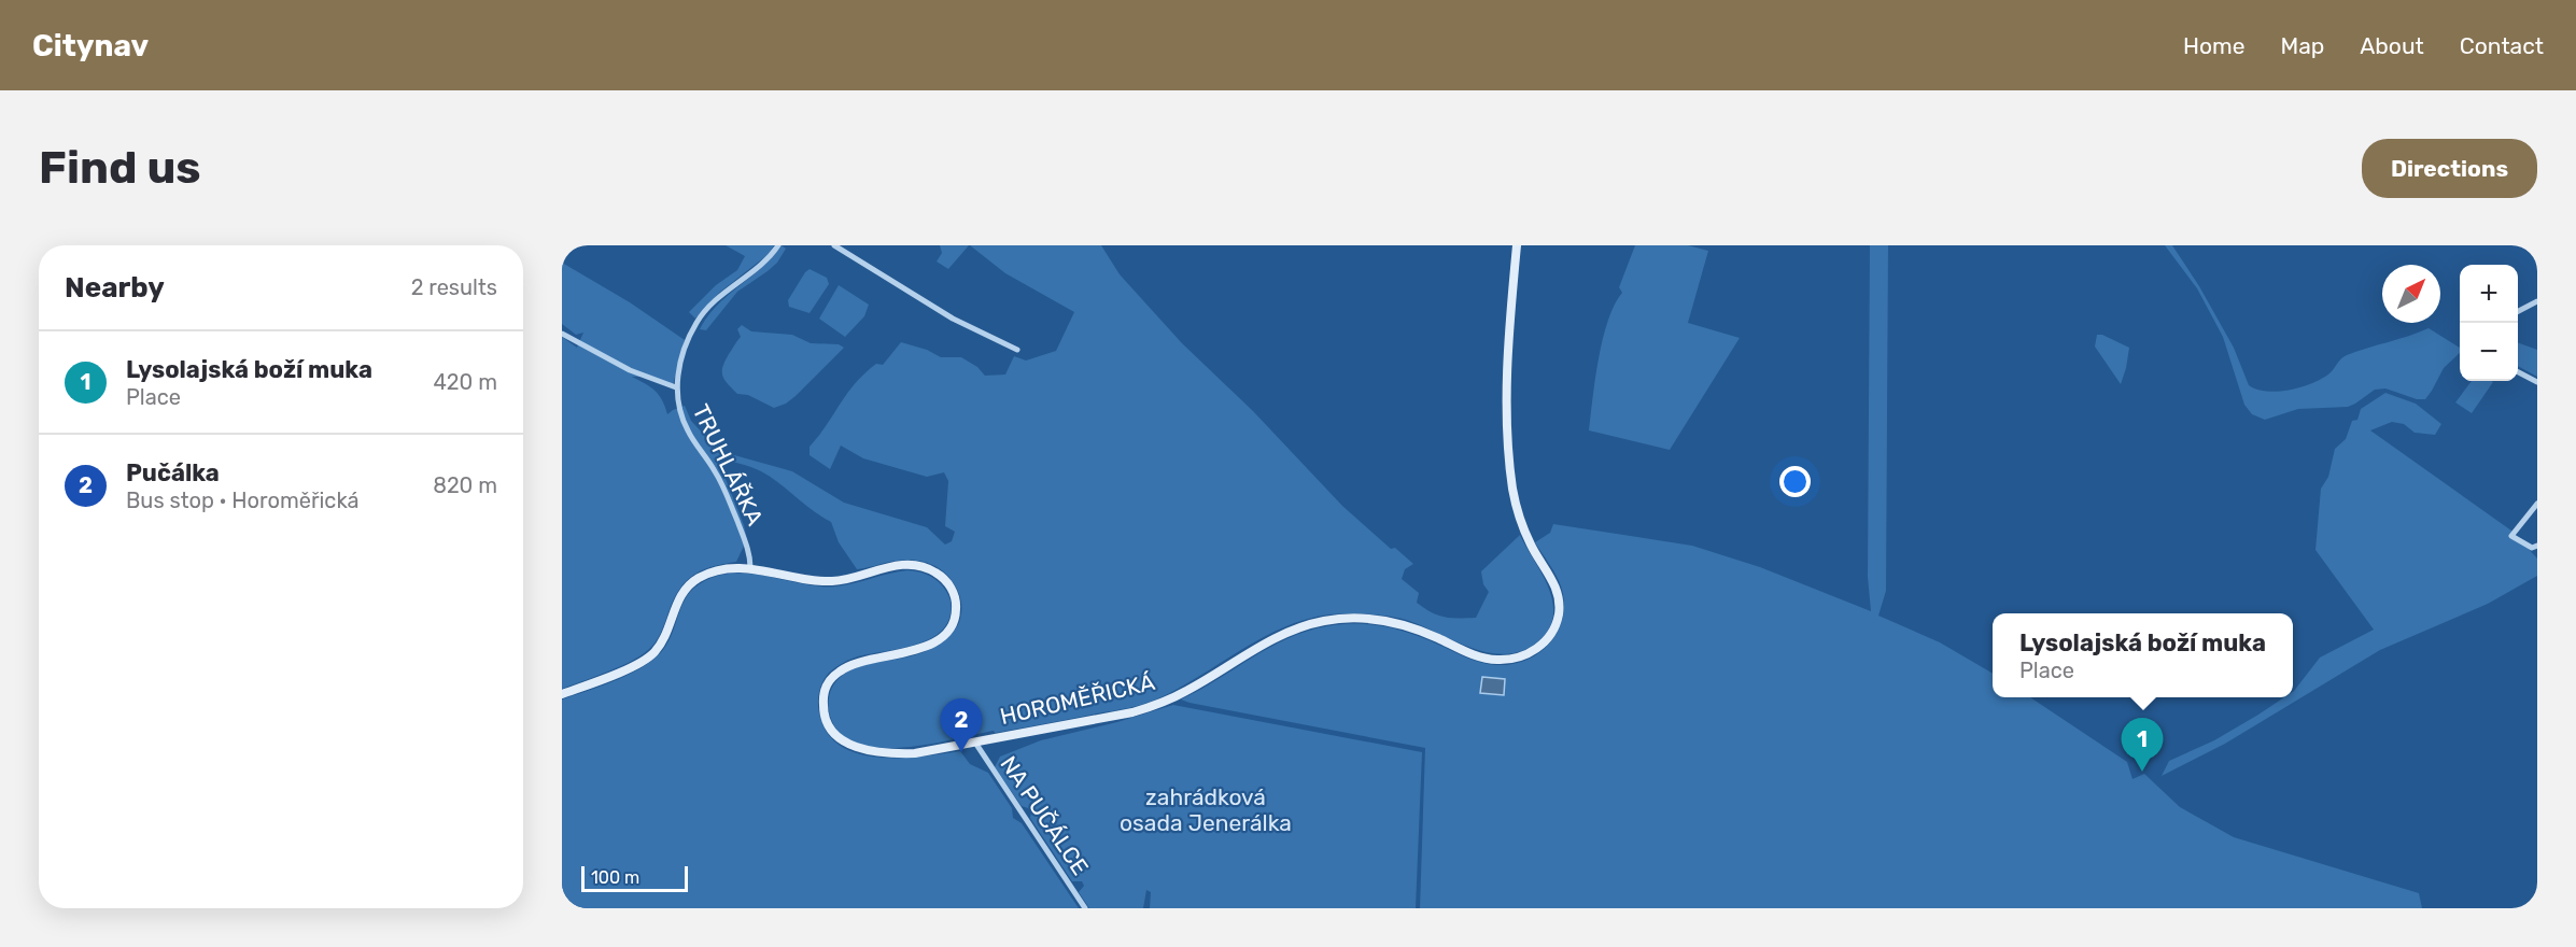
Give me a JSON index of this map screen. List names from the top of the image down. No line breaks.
{"streets":{"main road":["HOROMĚŘICKÁ"],"street":["TRUHLÁŘKA","NA PUČÁLCE"]},"crossings":[["TRUHLÁŘKA","HOROMĚŘICKÁ"],["HOROMĚŘICKÁ","NA PUČÁLCE"]],"parks":["zahrádková osada Jenerálka"],"scale_bar":"100 m","north":"top right","page":{"header":"Citynav","nav":["Home","Map","About","Contact"],"buttons":"Directions","title":"Find us","heading":["Nearby","2 results"],"map_buttons":["+","−"],"list":[{"mark":"1","name":"Lysolajská boží muka","note":"Place","value":"420 m"},{"mark":"2","name":"Pučálka","note":"Bus stop · Horoměřická","value":"820 m"}],"popup":["Lysolajská boží muka","Place"],"pins":["2","1"],"scale":"100 m"}}
